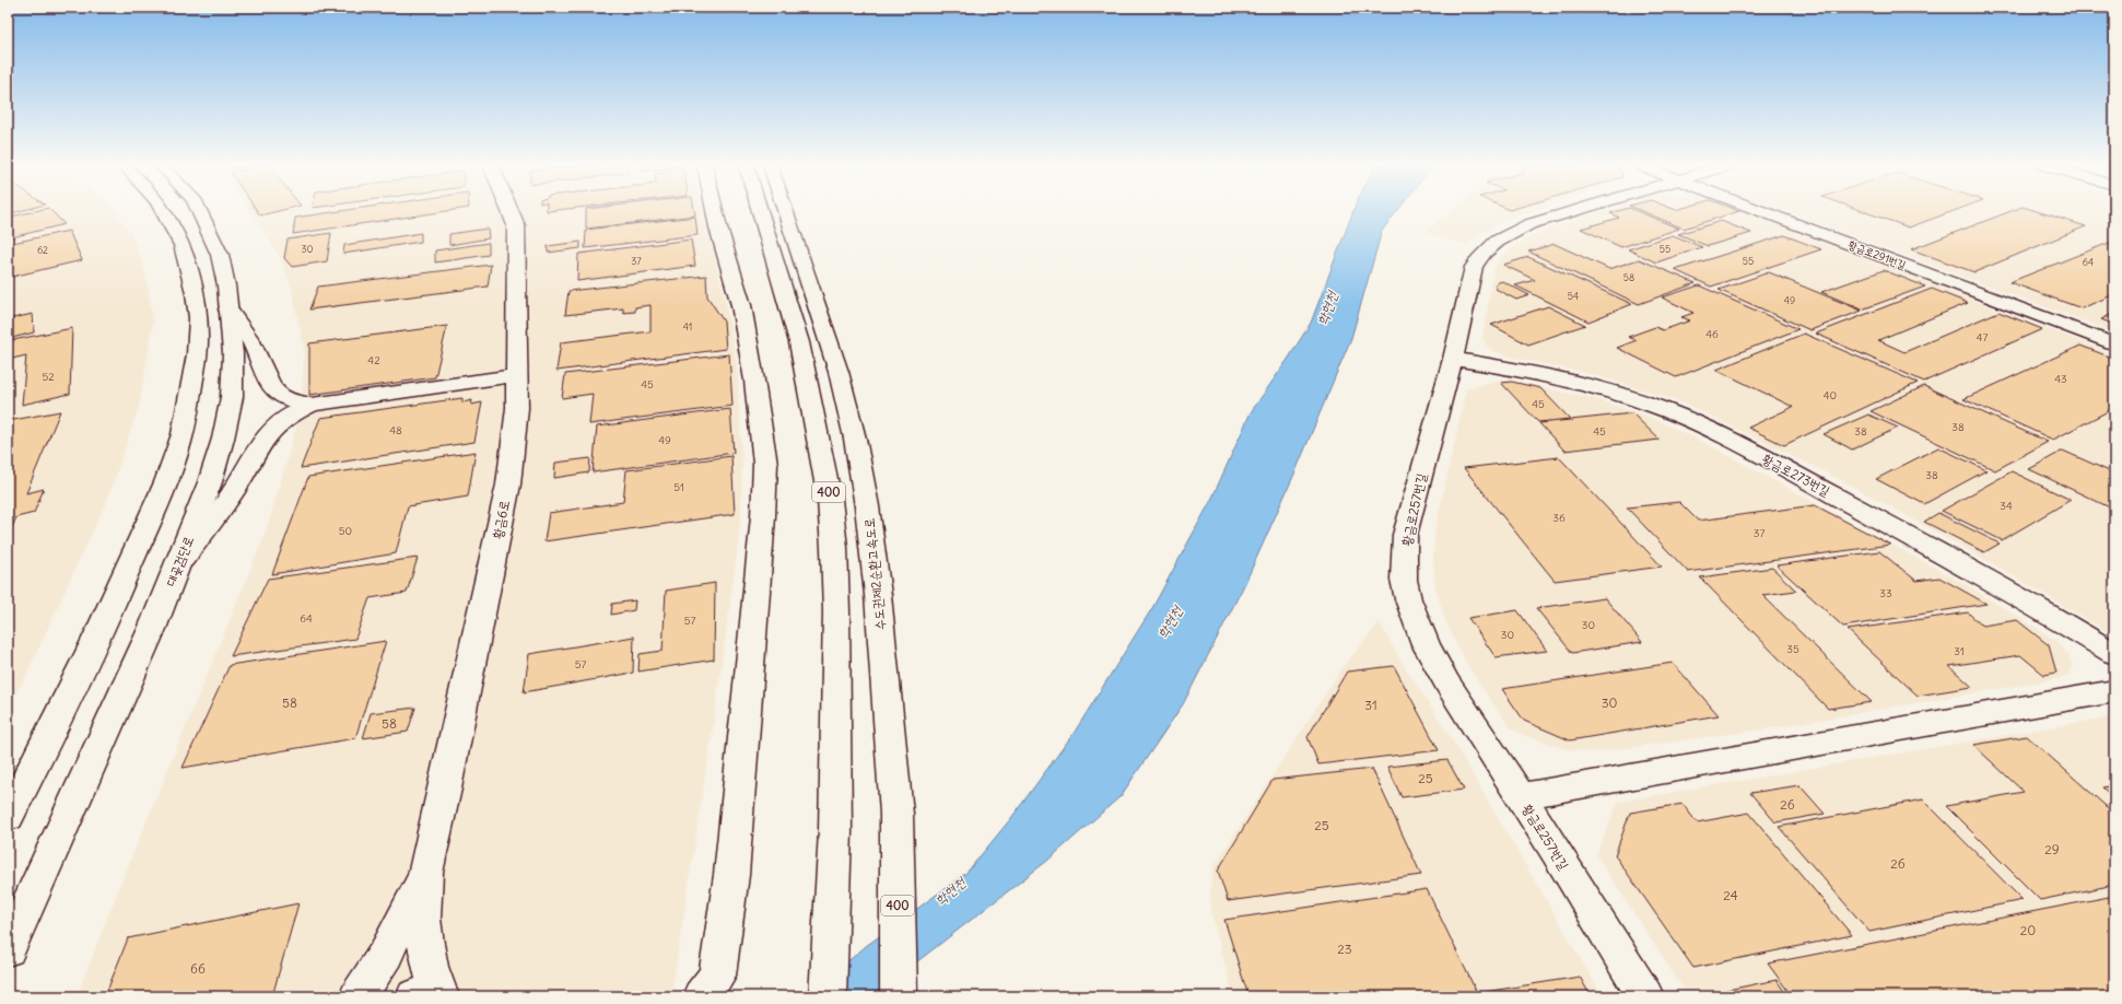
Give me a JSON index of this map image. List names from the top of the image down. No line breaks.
{"streets":{"main road":["황금로291번길","황금로273번길","400","황금로257번길","황금6로","대곶검단로","수도권제2순환고속도로"]},"crossings":[["황금로273번길","황금로257번길"]],"water":["학현천"],"house_numbers":["30","55","62","37","55","64","58","54","49","41","46","47","42","52","43","45","40","45","38","48","45","38","49","38","51","34","36","50","37","33","64","57","30","30","35","31","57","58","30","31","58","25","26","25","29","26","24","20","23","66"]}
